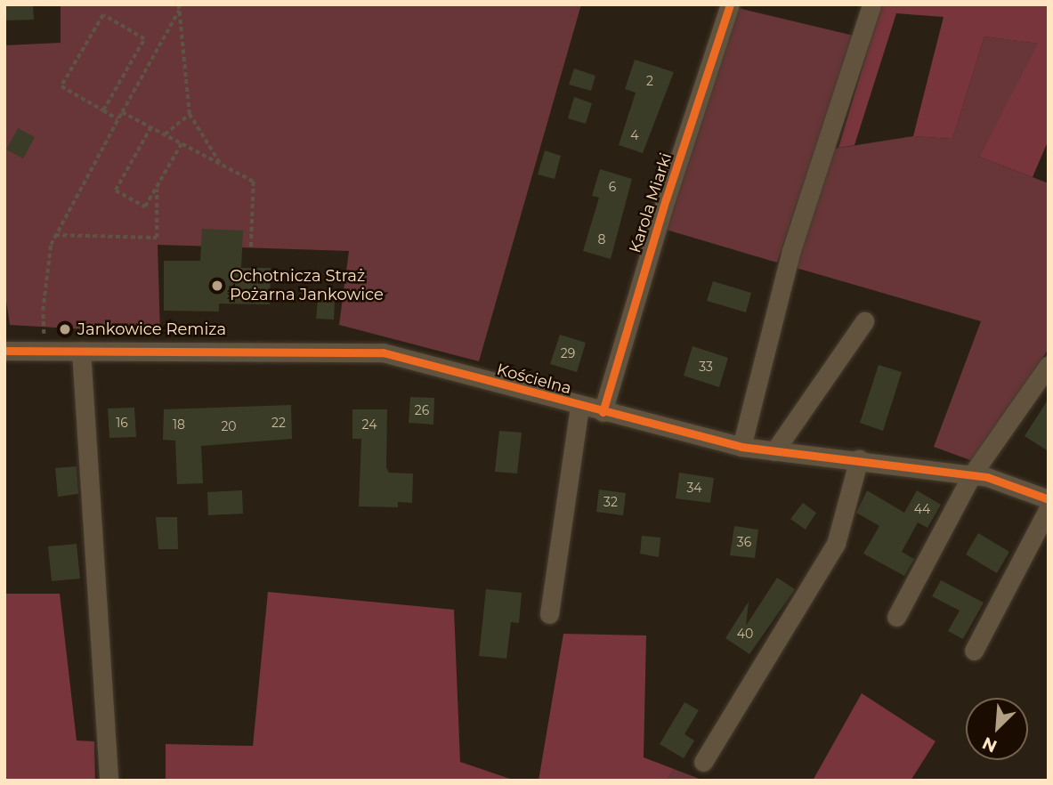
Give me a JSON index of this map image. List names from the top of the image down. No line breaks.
{"streets":{"street":["Karola Miarki","Kościelna"]},"crossings":[["Karola Miarki","Kościelna"]],"places":["Ochotnicza Straż Pożarna Jankowice","Jankowice Remiza"],"house_numbers":["2","4","6","8","29","33","26","16","22","18","24","20","34","32","44","36","40"],"north":"bottom left"}
